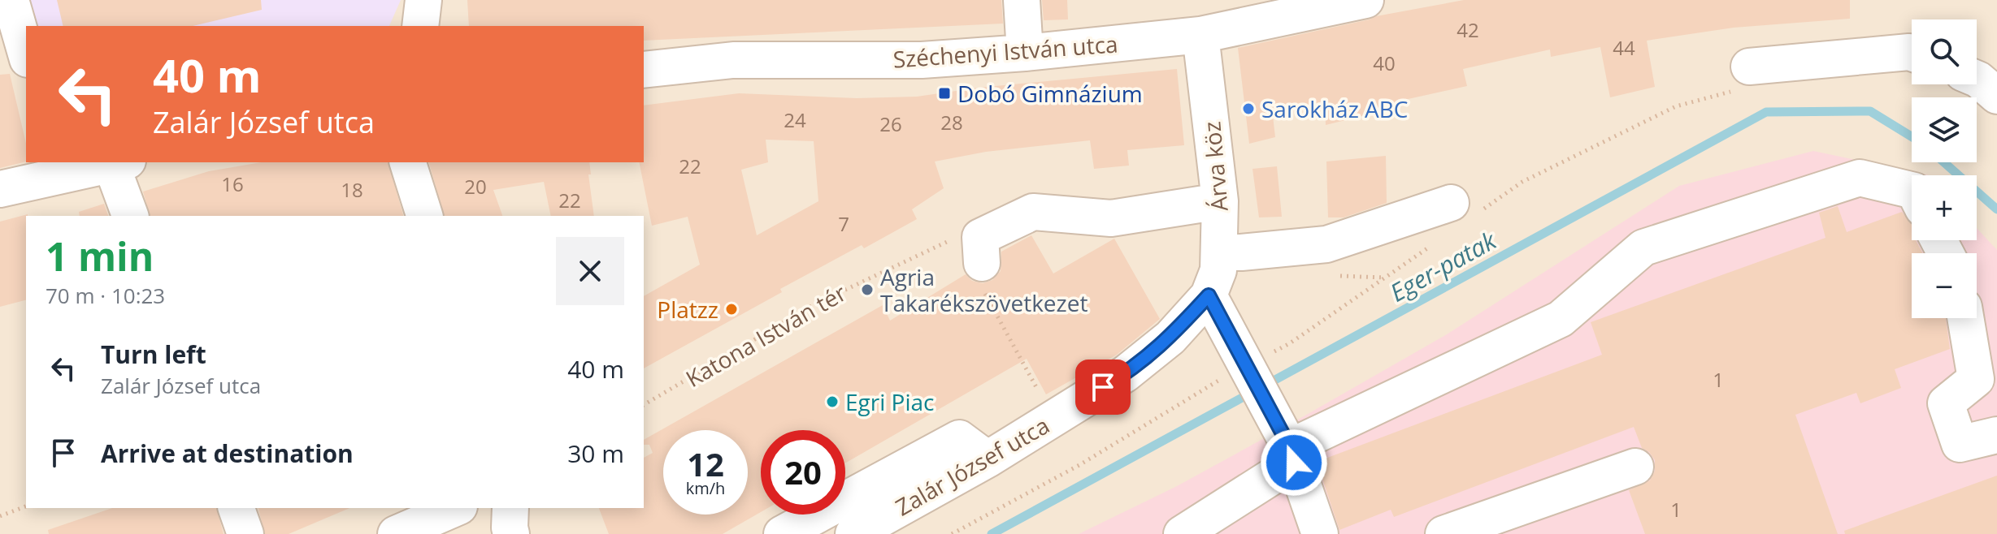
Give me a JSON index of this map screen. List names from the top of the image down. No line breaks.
{"streets":{"street":["Széchenyi István utca","Árva köz","Zalár József utca"],"path":["Katona István tér"]},"crossings":[["Széchenyi István utca","Árva köz"],["Árva köz","Zalár József utca"]],"water":["Eger-patak"],"places":{"transit":["Dobó Gimnázium"],"other":["Sarokház ABC","Agria Takarékszövetkezet","Platzz","Egri Piac"]},"house_numbers":["42","44","40","24","28","26","22","16","20","18","22","7","1","1"],"page":{"map_buttons":["+","−"],"turn":["40 m","Zalár József utca"],"heading":["1 min","70 m · 10:23"],"list":[{"name":"Turn left","note":"Zalár József utca","value":"40 m"},{"name":"Arrive at destination","value":"30 m"}],"speed":"12 km/h","limit":"20"}}
